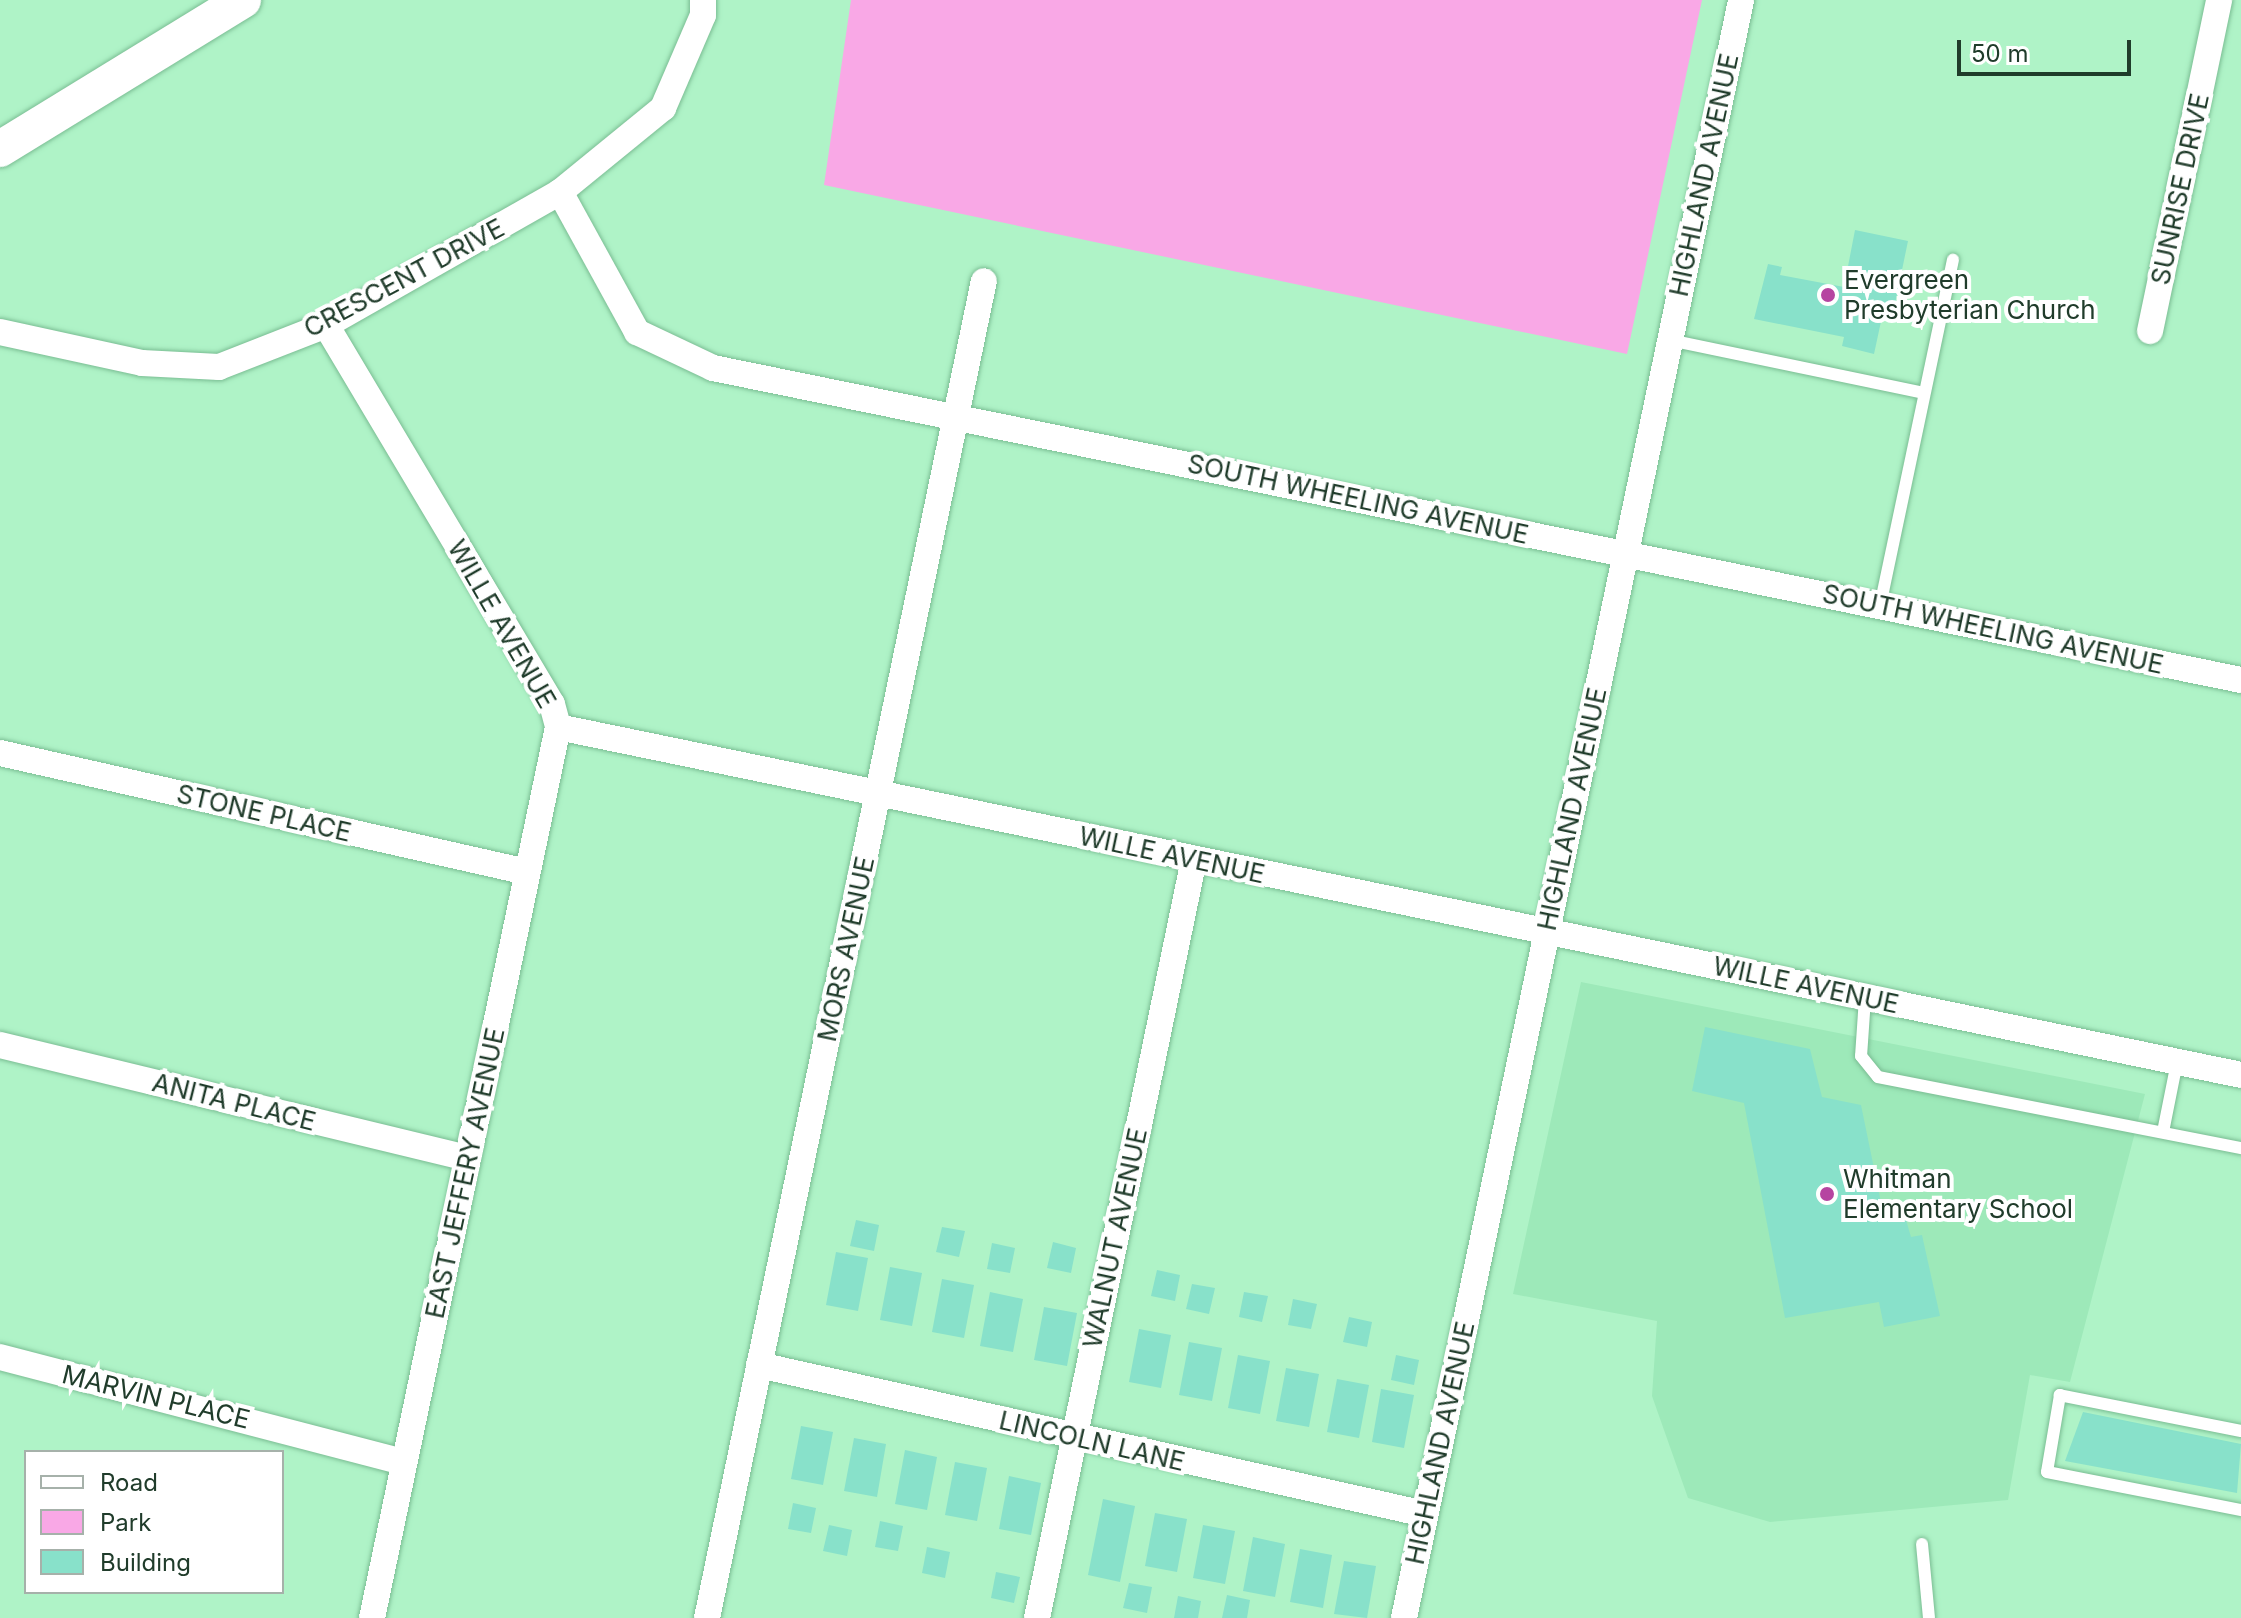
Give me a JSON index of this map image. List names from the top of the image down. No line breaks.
{"streets":{"street":["HIGHLAND AVENUE","SUNRISE DRIVE","CRESCENT DRIVE","SOUTH WHEELING AVENUE","WILLE AVENUE","STONE PLACE","MORS AVENUE","ANITA PLACE","EAST JEFFERY AVENUE","WALNUT AVENUE","MARVIN PLACE","LINCOLN LANE"]},"crossings":[["HIGHLAND AVENUE","SOUTH WHEELING AVENUE"],["HIGHLAND AVENUE","WILLE AVENUE"],["HIGHLAND AVENUE","LINCOLN LANE"],["CRESCENT DRIVE","SOUTH WHEELING AVENUE"],["CRESCENT DRIVE","WILLE AVENUE"],["SOUTH WHEELING AVENUE","MORS AVENUE"],["WILLE AVENUE","MORS AVENUE"],["WILLE AVENUE","EAST JEFFERY AVENUE"],["WILLE AVENUE","WALNUT AVENUE"],["STONE PLACE","EAST JEFFERY AVENUE"],["MORS AVENUE","LINCOLN LANE"],["ANITA PLACE","EAST JEFFERY AVENUE"],["EAST JEFFERY AVENUE","MARVIN PLACE"],["WALNUT AVENUE","LINCOLN LANE"]],"places":["Evergreen Presbyterian Church","Whitman Elementary School"],"legend":["Road","Park","Building"],"scale_bar":"50 m"}
